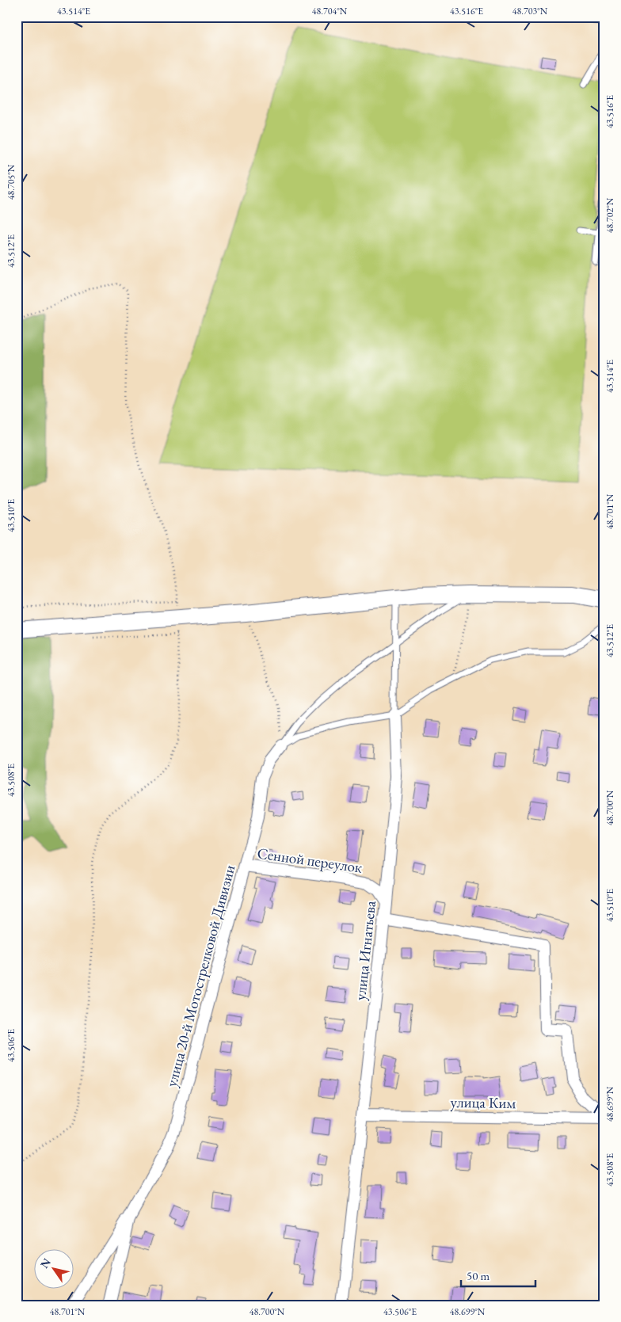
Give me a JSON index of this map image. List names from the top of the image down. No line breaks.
{"streets":{"street":["Сенной переулок","улица Игнатьева","улица 20-й Мотострелковой Дивизии","улица Ким"]},"crossings":[["Сенной переулок","улица Игнатьева"],["Сенной переулок","улица 20-й Мотострелковой Дивизии"],["улица Игнатьева","улица Ким"]],"scale_bar":"50 m","north":"top left","coordinates":["43.514°E","48.704°N","43.516°E","48.703°N","48.705°N","48.702°N","43.512°E","48.701°N","43.510°E","43.508°E","48.700°N","43.506°E","48.699°N"]}
